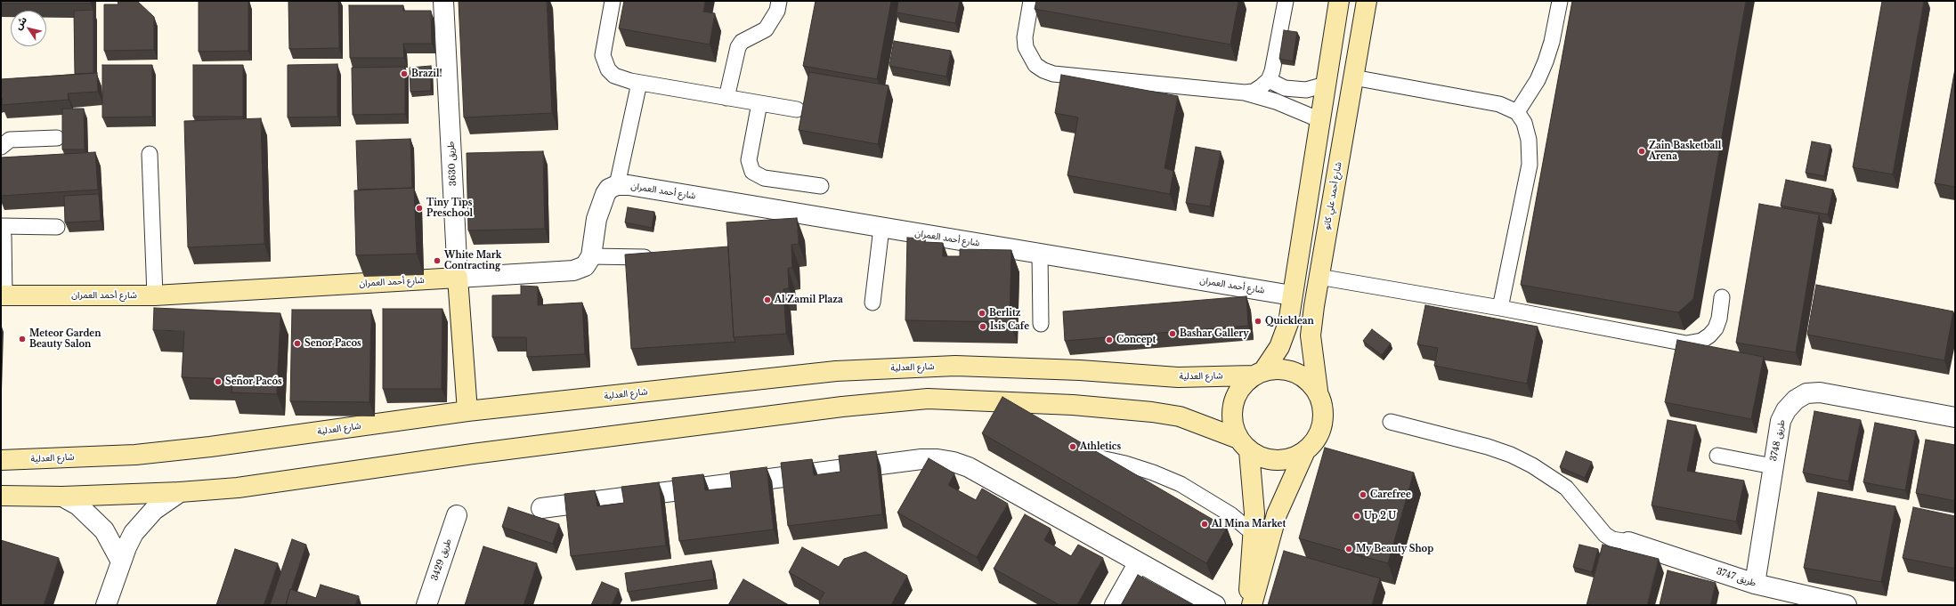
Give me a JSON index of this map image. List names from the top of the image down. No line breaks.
{"streets":{"main road":["طريق 3630","شارع أحمد العمران","شارع أحمد علي كانو","شارع العدلية"],"street":["طريق 3748","طريق 3429","طريق 3747"]},"crossings":[["طريق 3630","شارع أحمد العمران"],["طريق 3630","شارع العدلية"],["شارع أحمد علي كانو","شارع العدلية"],["طريق 3748","طريق 3747"]],"places":["Brazil!","Zain Basketball Arena","Tiny Tips Preschool","White Mark Contracting","Al Zamil Plaza","Berlitz","Quicklean","Isis Cafe","Bashar Gallery","Meteor Garden Beauty Salon","Concept","Senor Pacos","Señor Pacós","Athletics","Carefree","Up 2 U","Al Mina Market","My Beauty Shop"],"north":"top left"}
